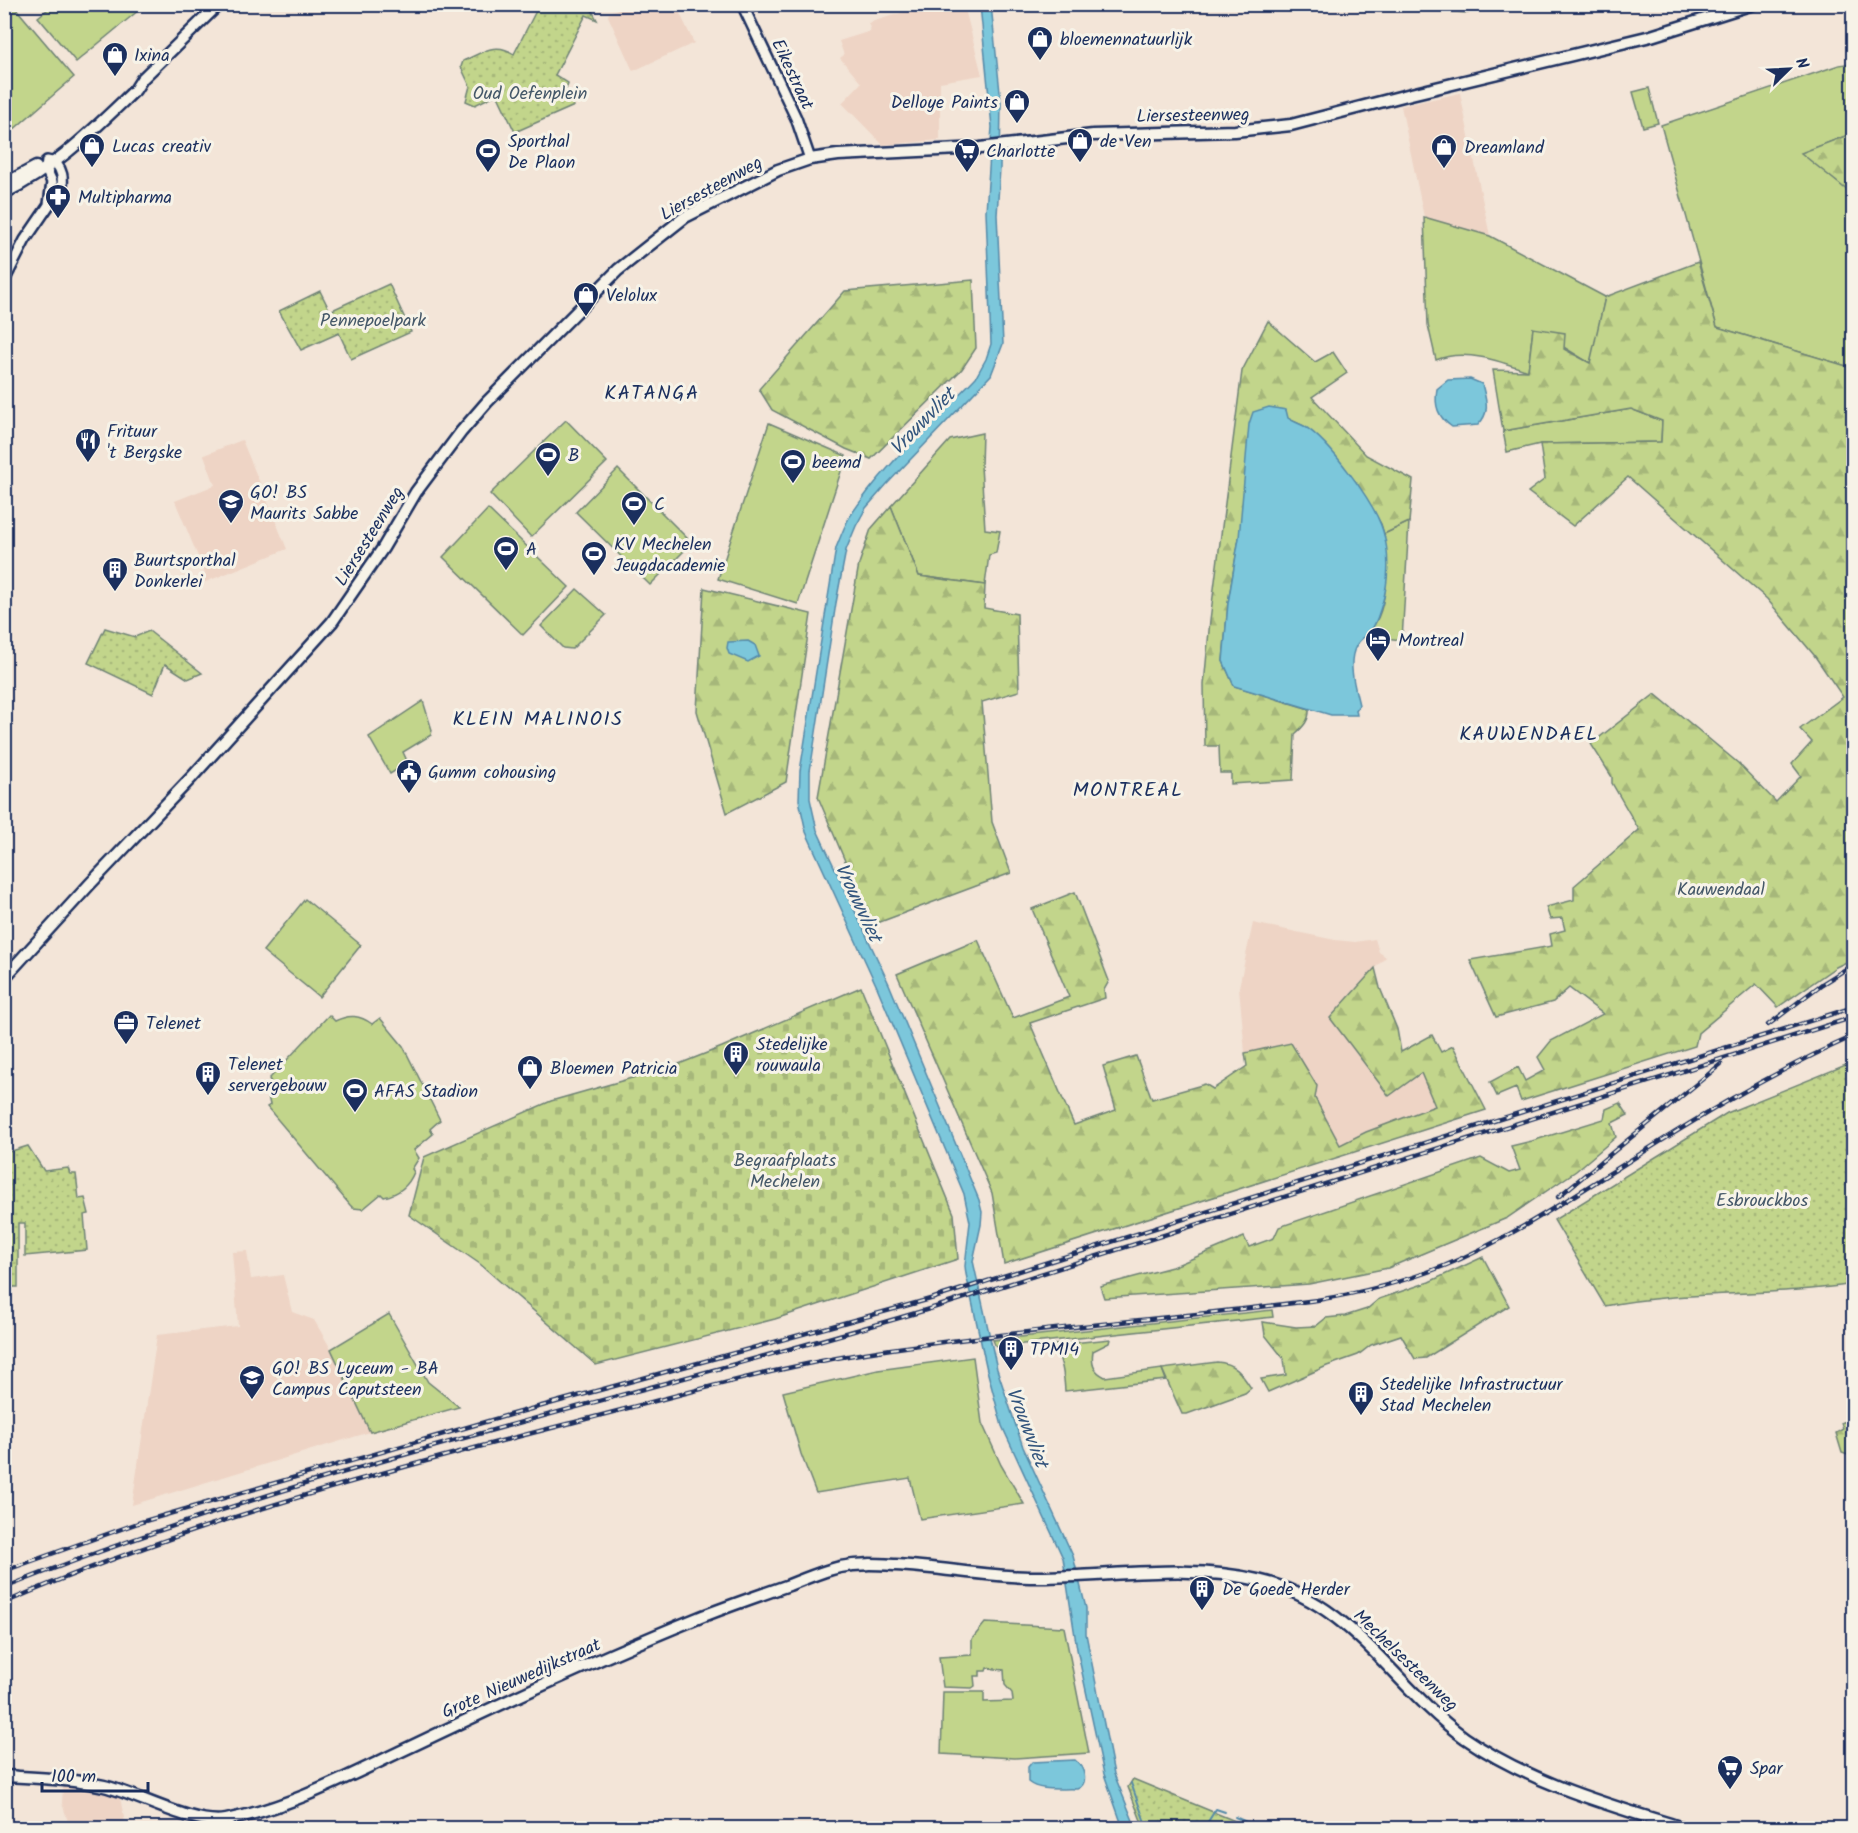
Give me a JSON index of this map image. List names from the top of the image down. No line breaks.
{"streets":{"main road":["Liersesteenweg","Mechelsesteenweg","Grote Nieuwedijkstraat"],"street":["Eikestraat"]},"crossings":[["Eikestraat","Liersesteenweg"],["Mechelsesteenweg","Grote Nieuwedijkstraat"]],"districts":["KATANGA","KLEIN MALINOIS","KAUWENDAEL","MONTREAL"],"water":["Vrouwvliet"],"parks":["Oud Oefenplein","Pennepoelpark","Kauwendaal","Begraafplaats Mechelen","Esbrouckbos"],"places":{"shop":["bloemennatuurlijk","Ixina","Delloye Paints","de Ven","Lucas creativ","Dreamland","Velolux","Bloemen Patricia"],"sports":["Sporthal De Plaon","B","beemd","C","A","KV Mechelen Jeugdacademie","AFAS Stadion"],"supermarket":["Charlotte","Spar"],"pharmacy":["Multipharma"],"restaurant":["Frituur 't Bergske"],"school or university":["GO! BS Maurits Sabbe","GO! BS Lyceum - BA Campus Caputsteen"],"building":["Buurtsporthal Donkerlei","Stedelijke rouwaula","Telenet servergebouw","TPM14","Stedelijke Infrastructuur Stad Mechelen","De Goede Herder"],"hotel":["Montreal"],"public building":["Gumm cohousing"],"office":["Telenet"]},"scale_bar":"100 m","north":"top right"}
